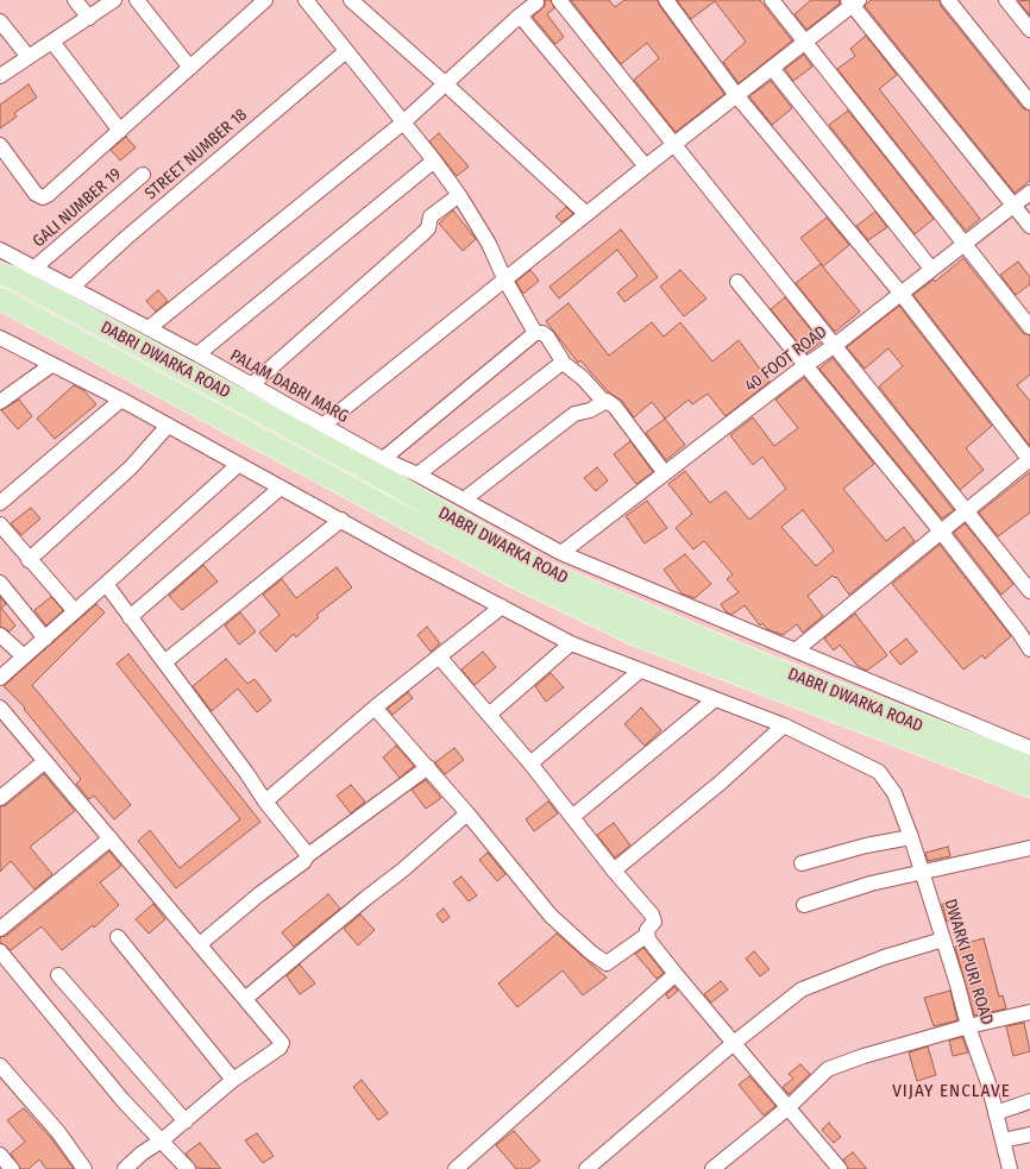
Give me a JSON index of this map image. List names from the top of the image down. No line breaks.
{"streets":{"main road":["DABRI DWARKA ROAD"],"street":["STREET NUMBER 18","GALI NUMBER 19","40 FOOT ROAD","PALAM DABRI MARG","DWARKI PURI ROAD"]},"crossings":[["STREET NUMBER 18","PALAM DABRI MARG"],["GALI NUMBER 19","PALAM DABRI MARG"],["40 FOOT ROAD","PALAM DABRI MARG"]],"districts":["VIJAY ENCLAVE"]}
